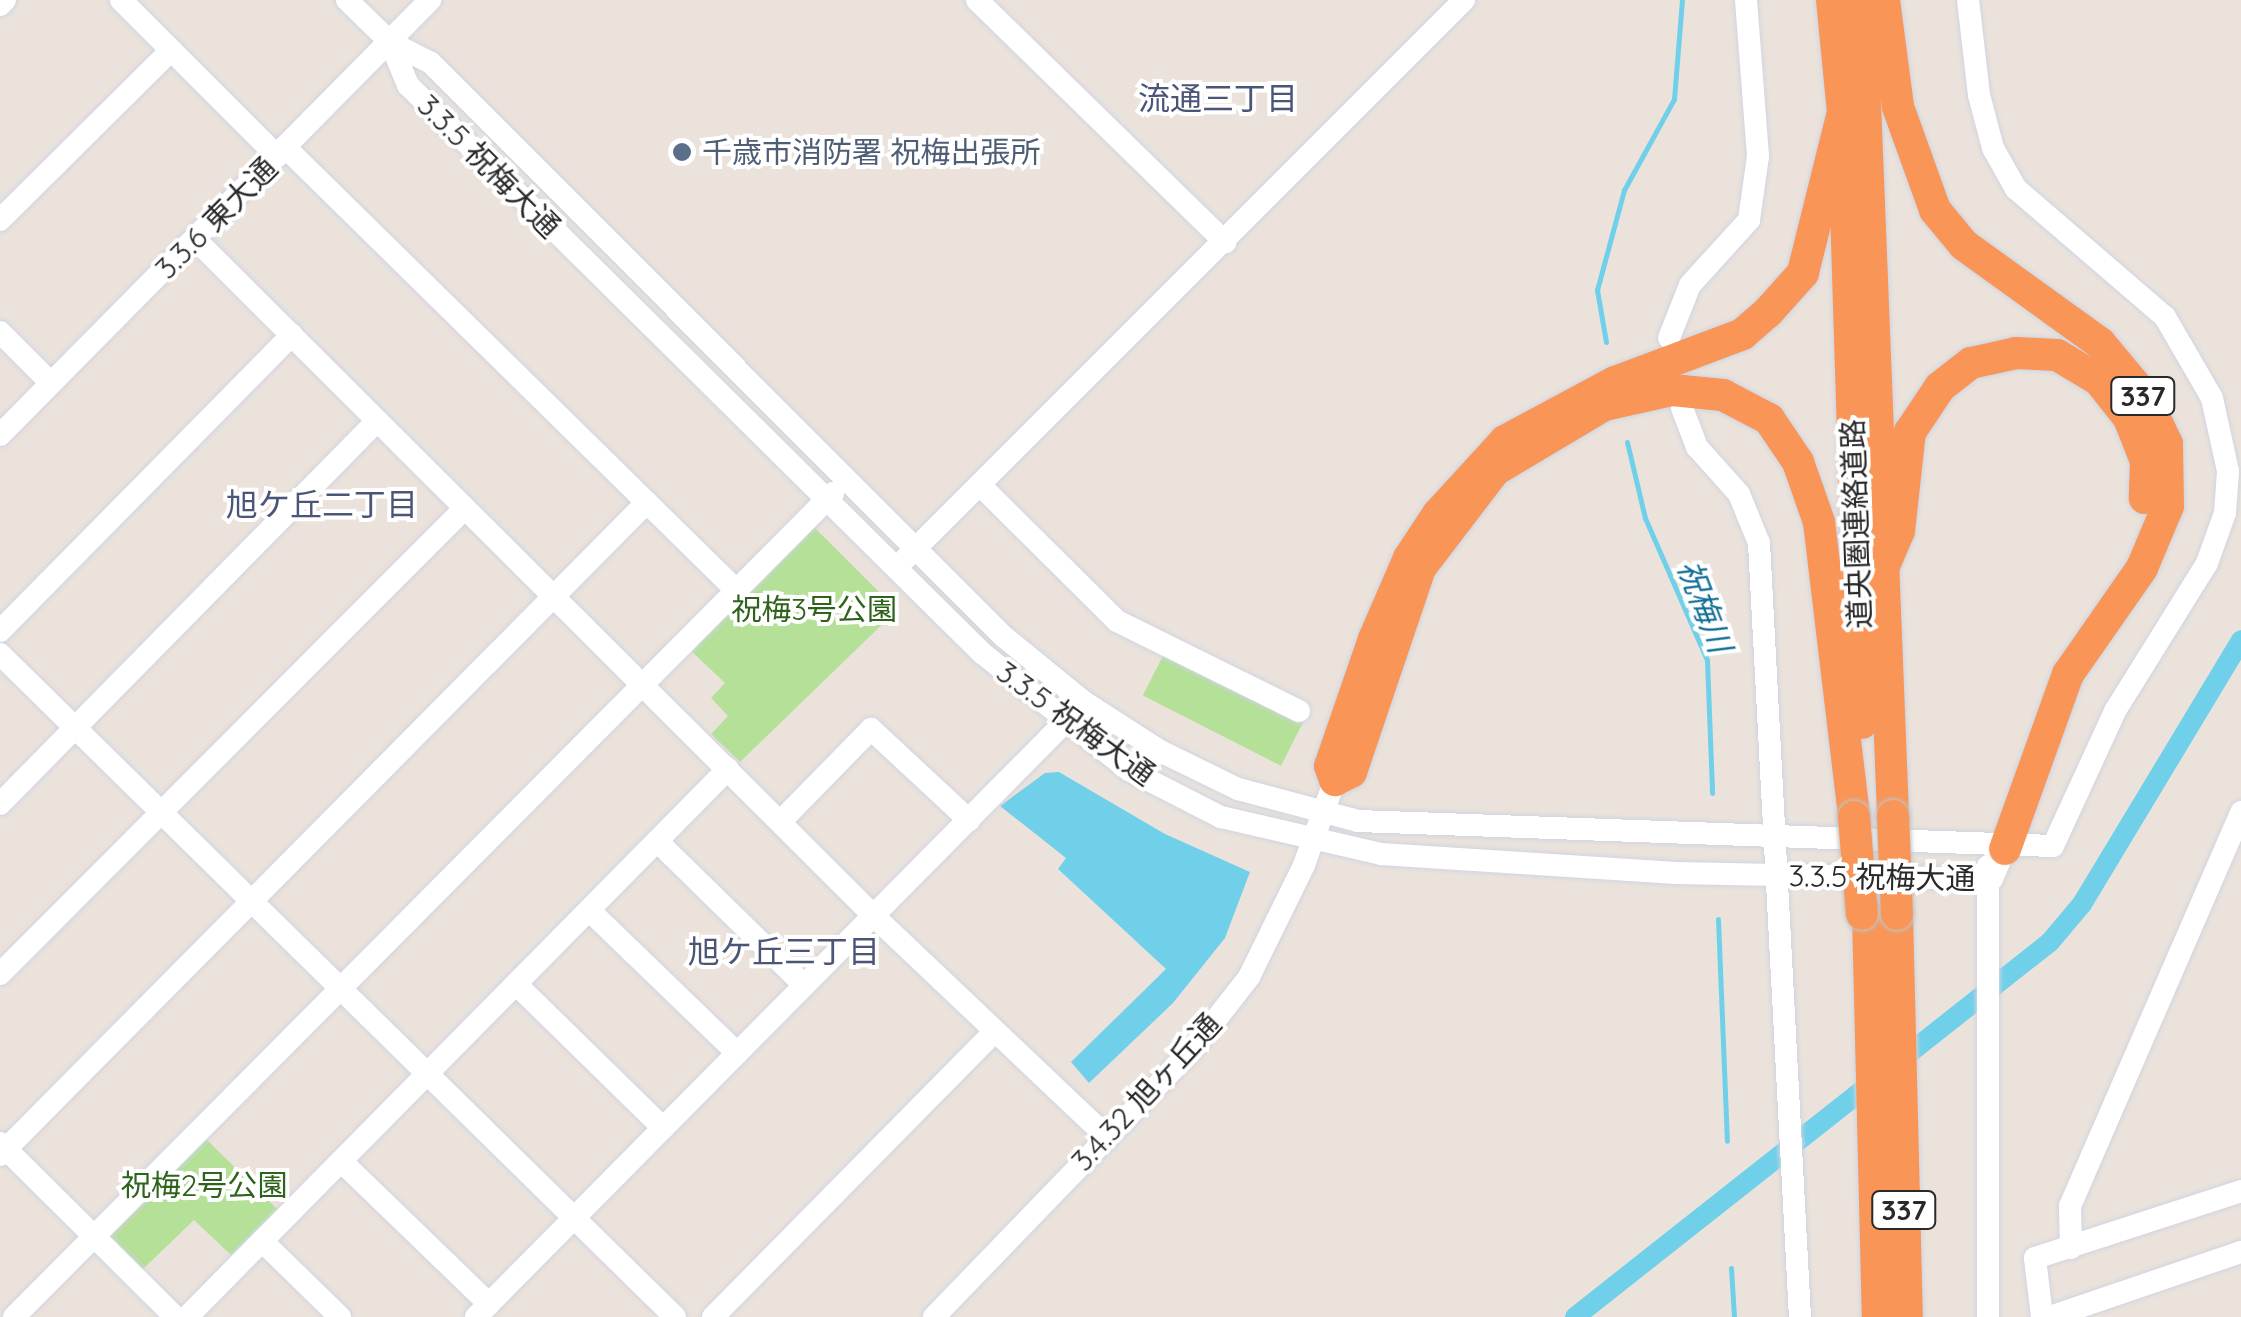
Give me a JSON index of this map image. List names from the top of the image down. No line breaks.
{"streets":{"highway":["337","道央圏連絡道路"],"street":["3.3.5 祝梅大通","3.3.6 東大通","3.4.32 旭ヶ丘通"]},"crossings":[["3.3.5 祝梅大通","3.3.6 東大通"],["3.3.5 祝梅大通","337"],["3.3.5 祝梅大通","3.4.32 旭ヶ丘通"],["337","道央圏連絡道路"]],"districts":["流通三丁目","旭ケ丘二丁目","旭ケ丘三丁目"],"water":["祝梅川"],"parks":["祝梅3号公園","祝梅2号公園"],"places":["千歳市消防署 祝梅出張所"]}
